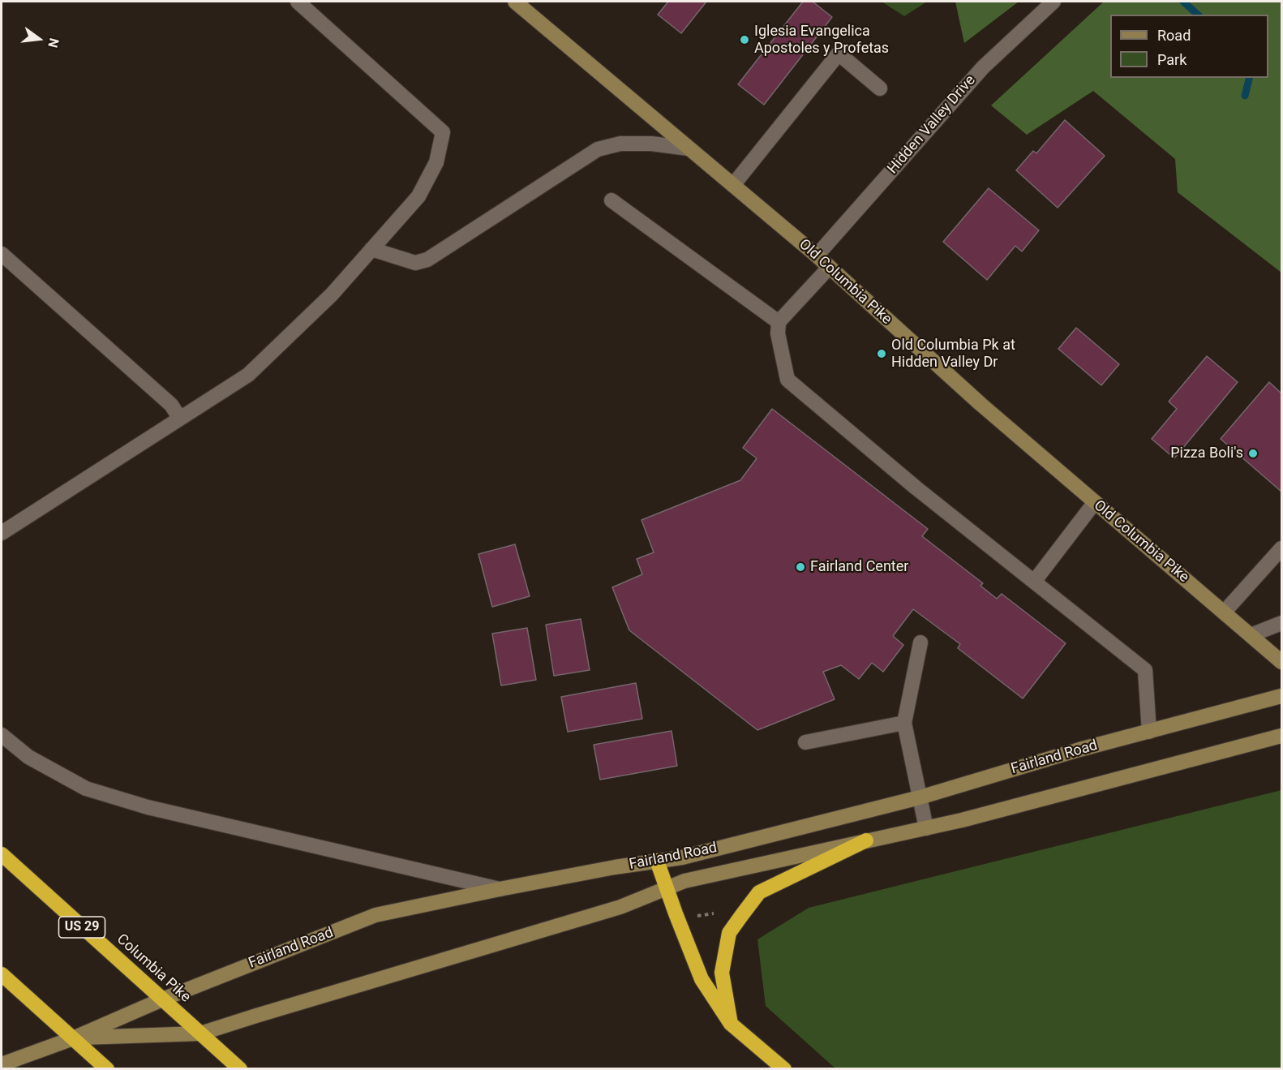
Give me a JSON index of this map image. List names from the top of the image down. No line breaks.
{"streets":{"highway":["US 29","Columbia Pike"],"main road":["Old Columbia Pike","Fairland Road"],"street":["Hidden Valley Drive"]},"crossings":[["Hidden Valley Drive","Old Columbia Pike"],["Fairland Road","Columbia Pike"]],"places":["Iglesia Evangelica Apostoles y Profetas","Old Columbia Pk at Hidden Valley Dr","Pizza Boli's","Fairland Center"],"legend":["Road","Park"],"north":"right"}
